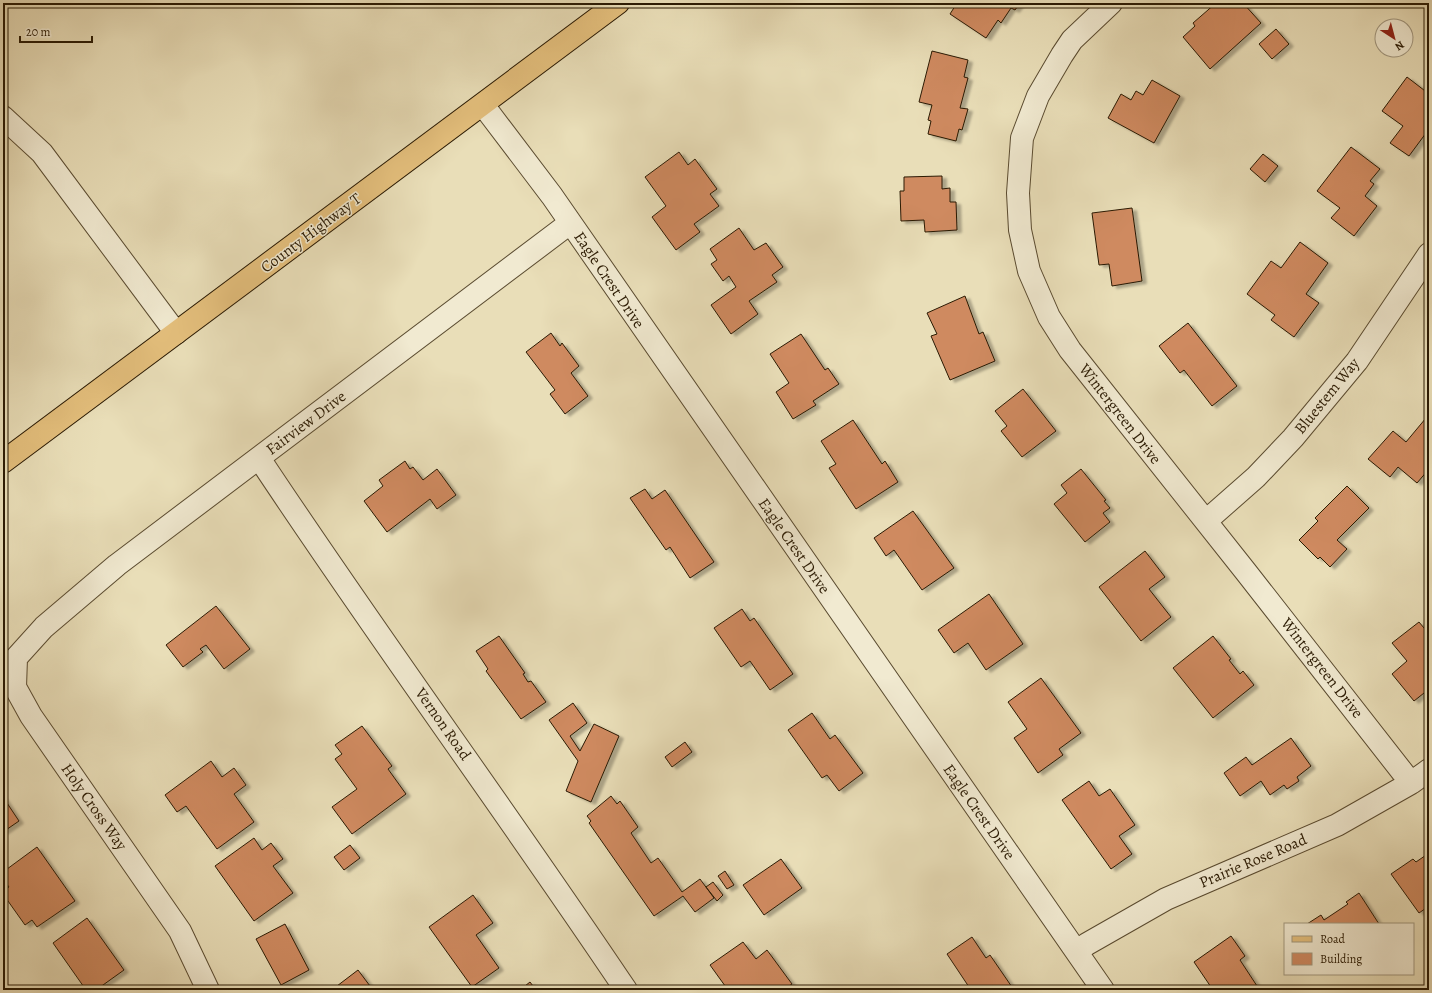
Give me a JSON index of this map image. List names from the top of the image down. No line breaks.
{"streets":{"main road":["County Highway T"],"street":["Eagle Crest Drive","Bluestem Way","Wintergreen Drive","Fairview Drive","Vernon Road","Holy Cross Way","Prairie Rose Road"]},"crossings":[["County Highway T","Eagle Crest Drive"],["Eagle Crest Drive","Fairview Drive"],["Eagle Crest Drive","Prairie Rose Road"],["Bluestem Way","Wintergreen Drive"],["Wintergreen Drive","Prairie Rose Road"],["Fairview Drive","Vernon Road"],["Fairview Drive","Holy Cross Way"]],"legend":["Road","Building"],"scale_bar":"20 m","north":"bottom right"}
